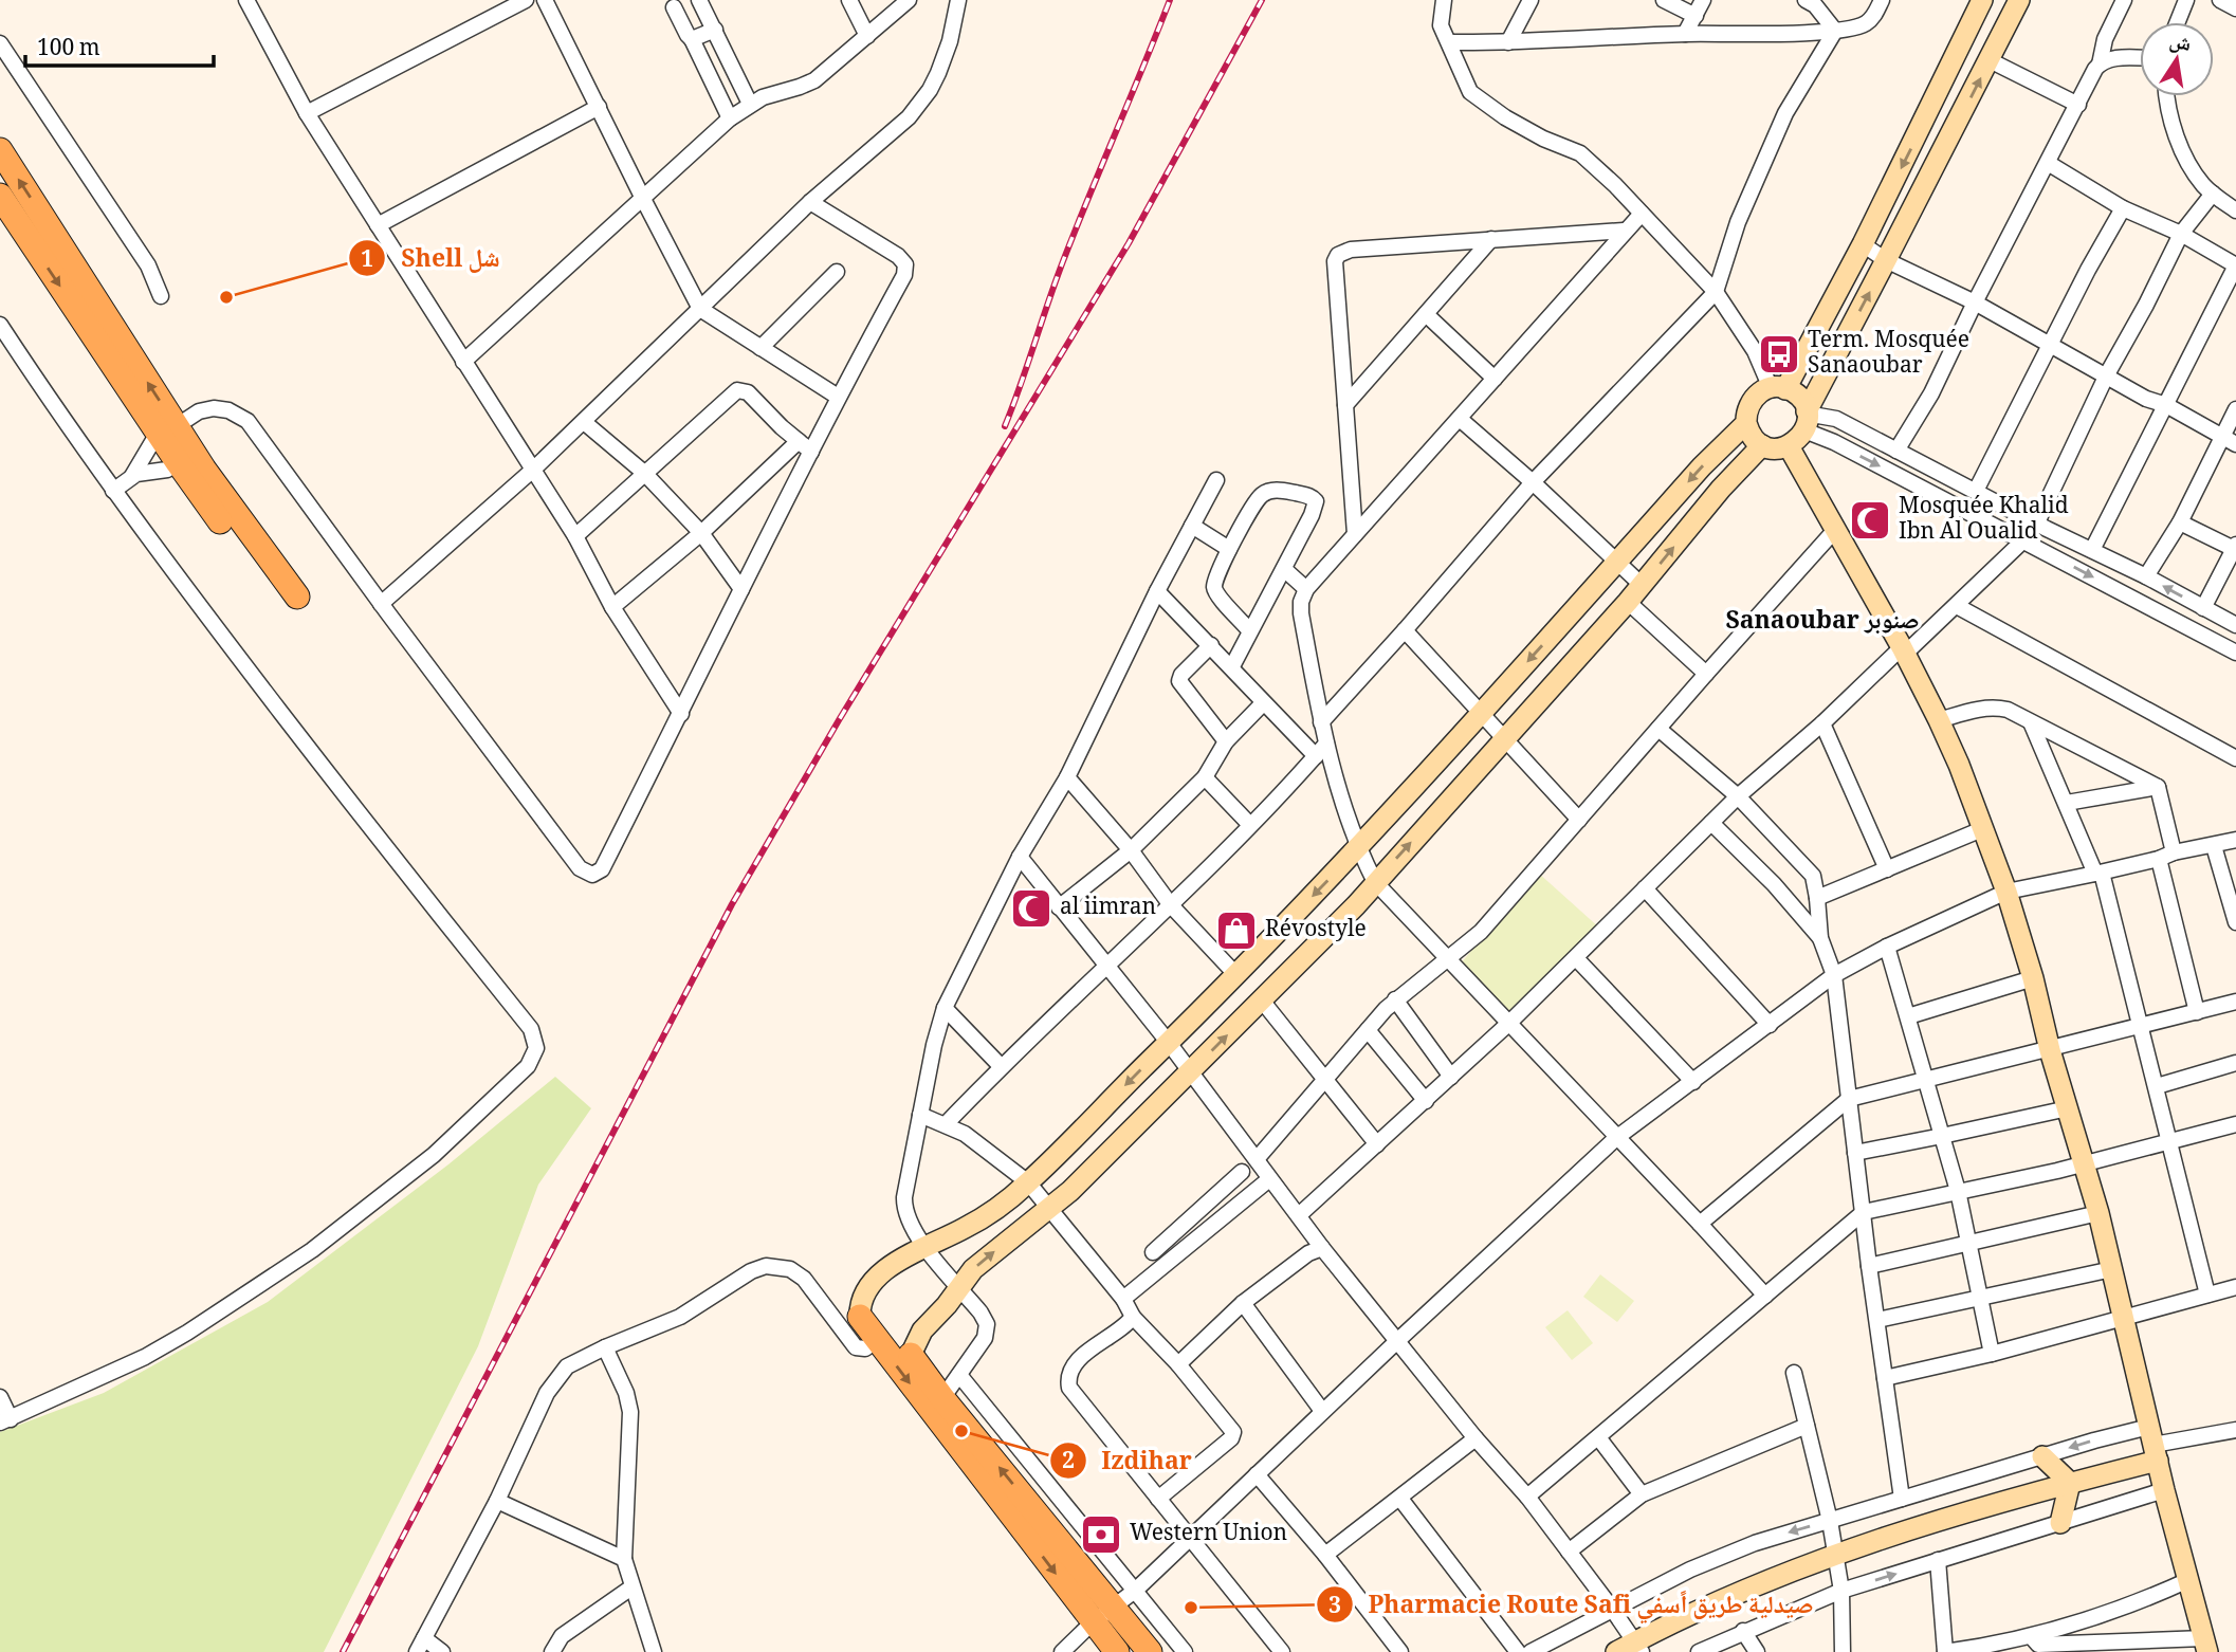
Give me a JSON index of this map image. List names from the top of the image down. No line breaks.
{"districts":["Sanaoubar صنوبر"],"places":{"other":["Shell شل","Izdihar","Pharmacie Route Safi صيدلية طريق اًسفي"],"bus stop":["Term. Mosquée Sanaoubar"],"mosque":["Mosquée Khalid Ibn Al Oualid","al iimran"],"shop":["Révostyle"],"bank":["Western Union"]},"scale_bar":"100 m","north":"top"}
